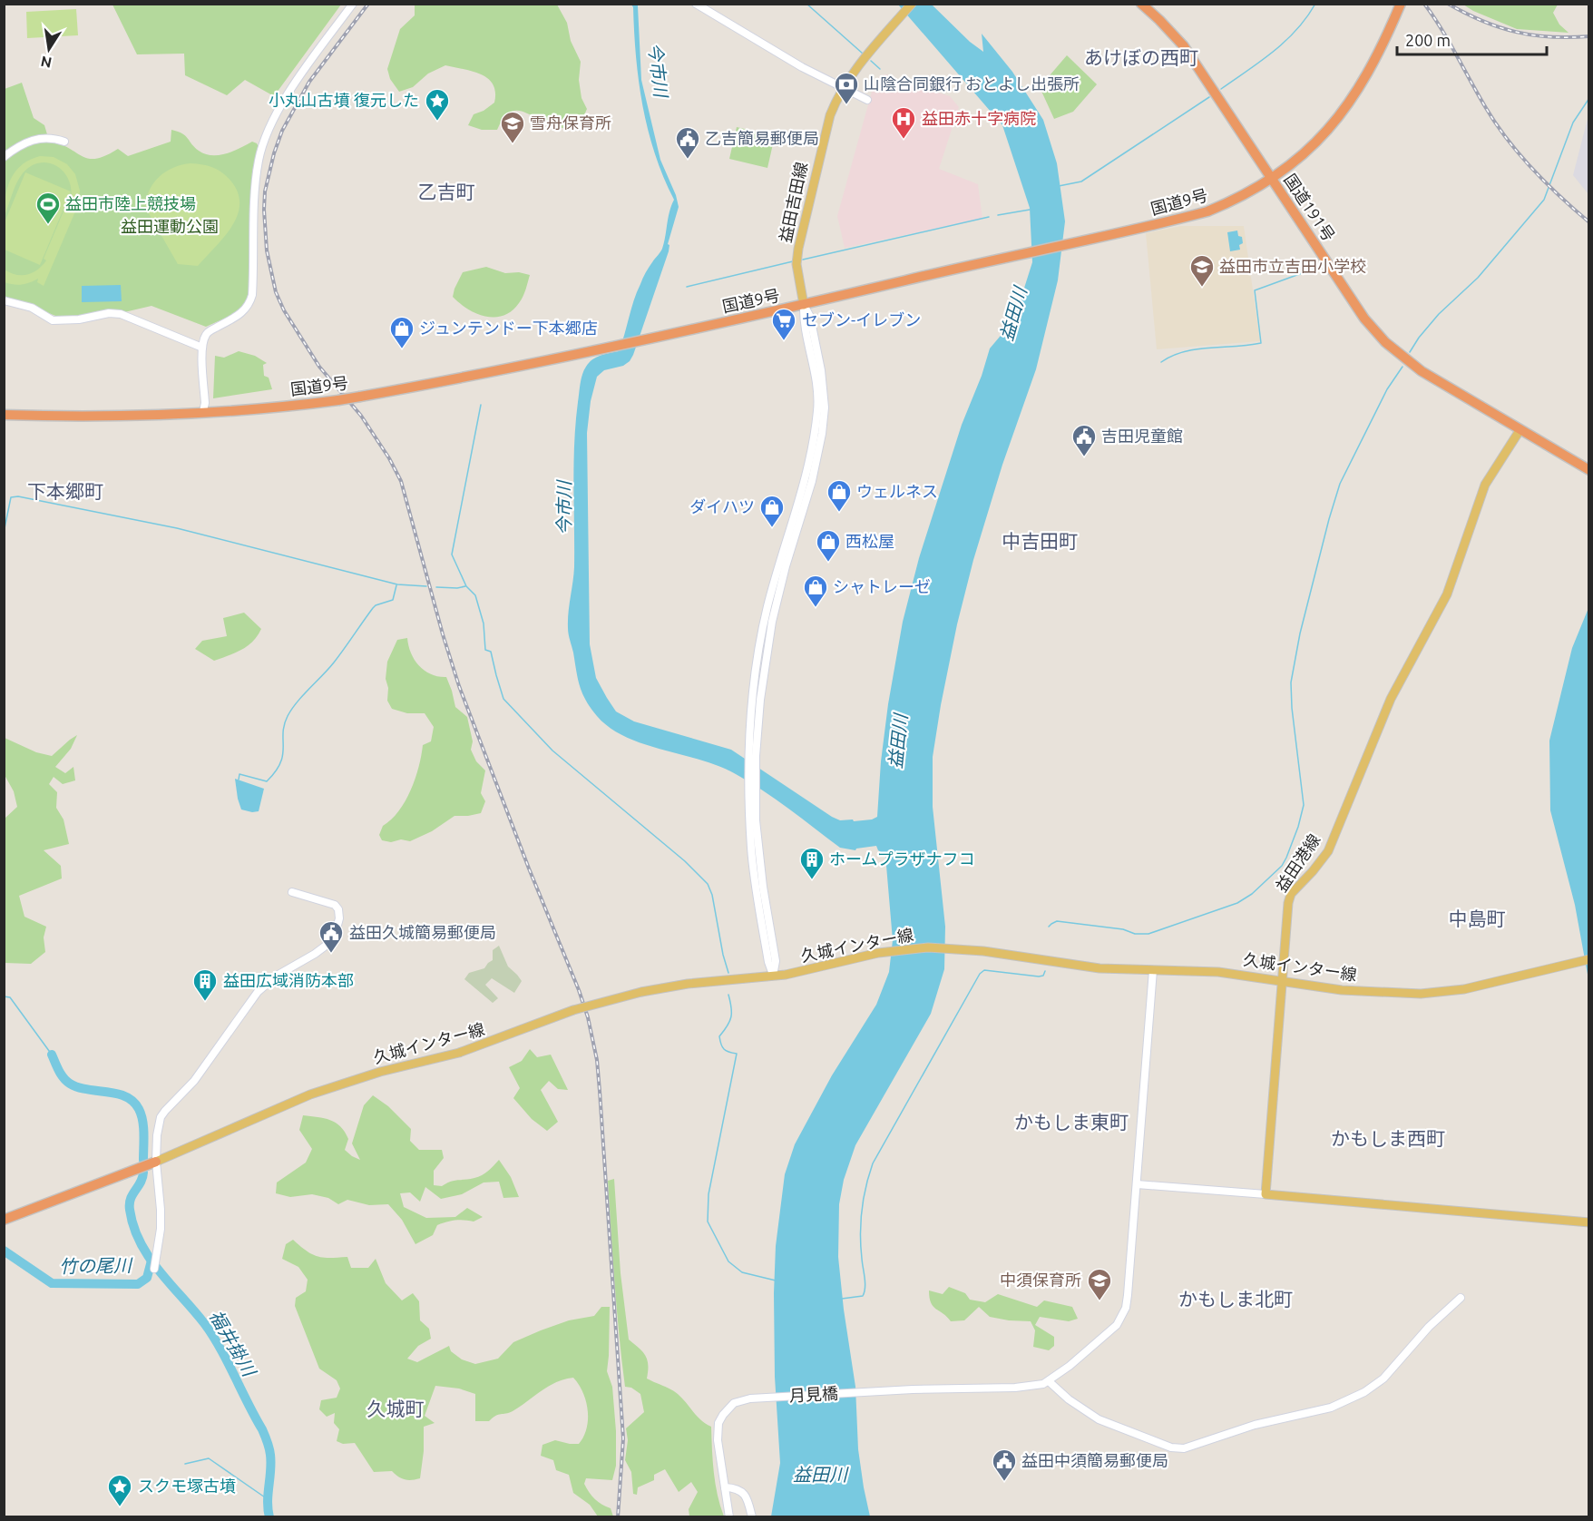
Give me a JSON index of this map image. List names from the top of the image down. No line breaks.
{"streets":{"highway":["国道9号","国道191号"],"main road":["益田吉田線","益田港線","久城インター線"],"street":["月見橋"]},"crossings":[["益田吉田線","国道9号"],["国道9号","国道191号"],["国道191号","益田港線"],["益田港線","久城インター線"]],"districts":["あけぼの西町","乙吉町","下本郷町","中吉田町","中島町","かもしま東町","かもしま西町","かもしま北町","久城町"],"water":["今市川","益田川","竹の尾川","福井掛川"],"parks":["益田運動公園"],"places":{"bank":["山陰合同銀行 おとよし出張所"],"place":["小丸山古墳 復元した","スクモ塚古墳"],"hospital":["益田赤十字病院"],"school or university":["雪舟保育所","益田市立吉田小学校","中須保育所"],"public building":["乙吉簡易郵便局","吉田児童館","益田久城簡易郵便局","益田中須簡易郵便局"],"sports":["益田市陸上競技場"],"supermarket":["セブン-イレブン"],"shop":["ジュンテンドー下本郷店","ウェルネス","ダイハツ","西松屋","シャトレーゼ"],"building":["ホームプラザナフコ","益田広域消防本部"]},"scale_bar":"200 m","north":"bottom"}
